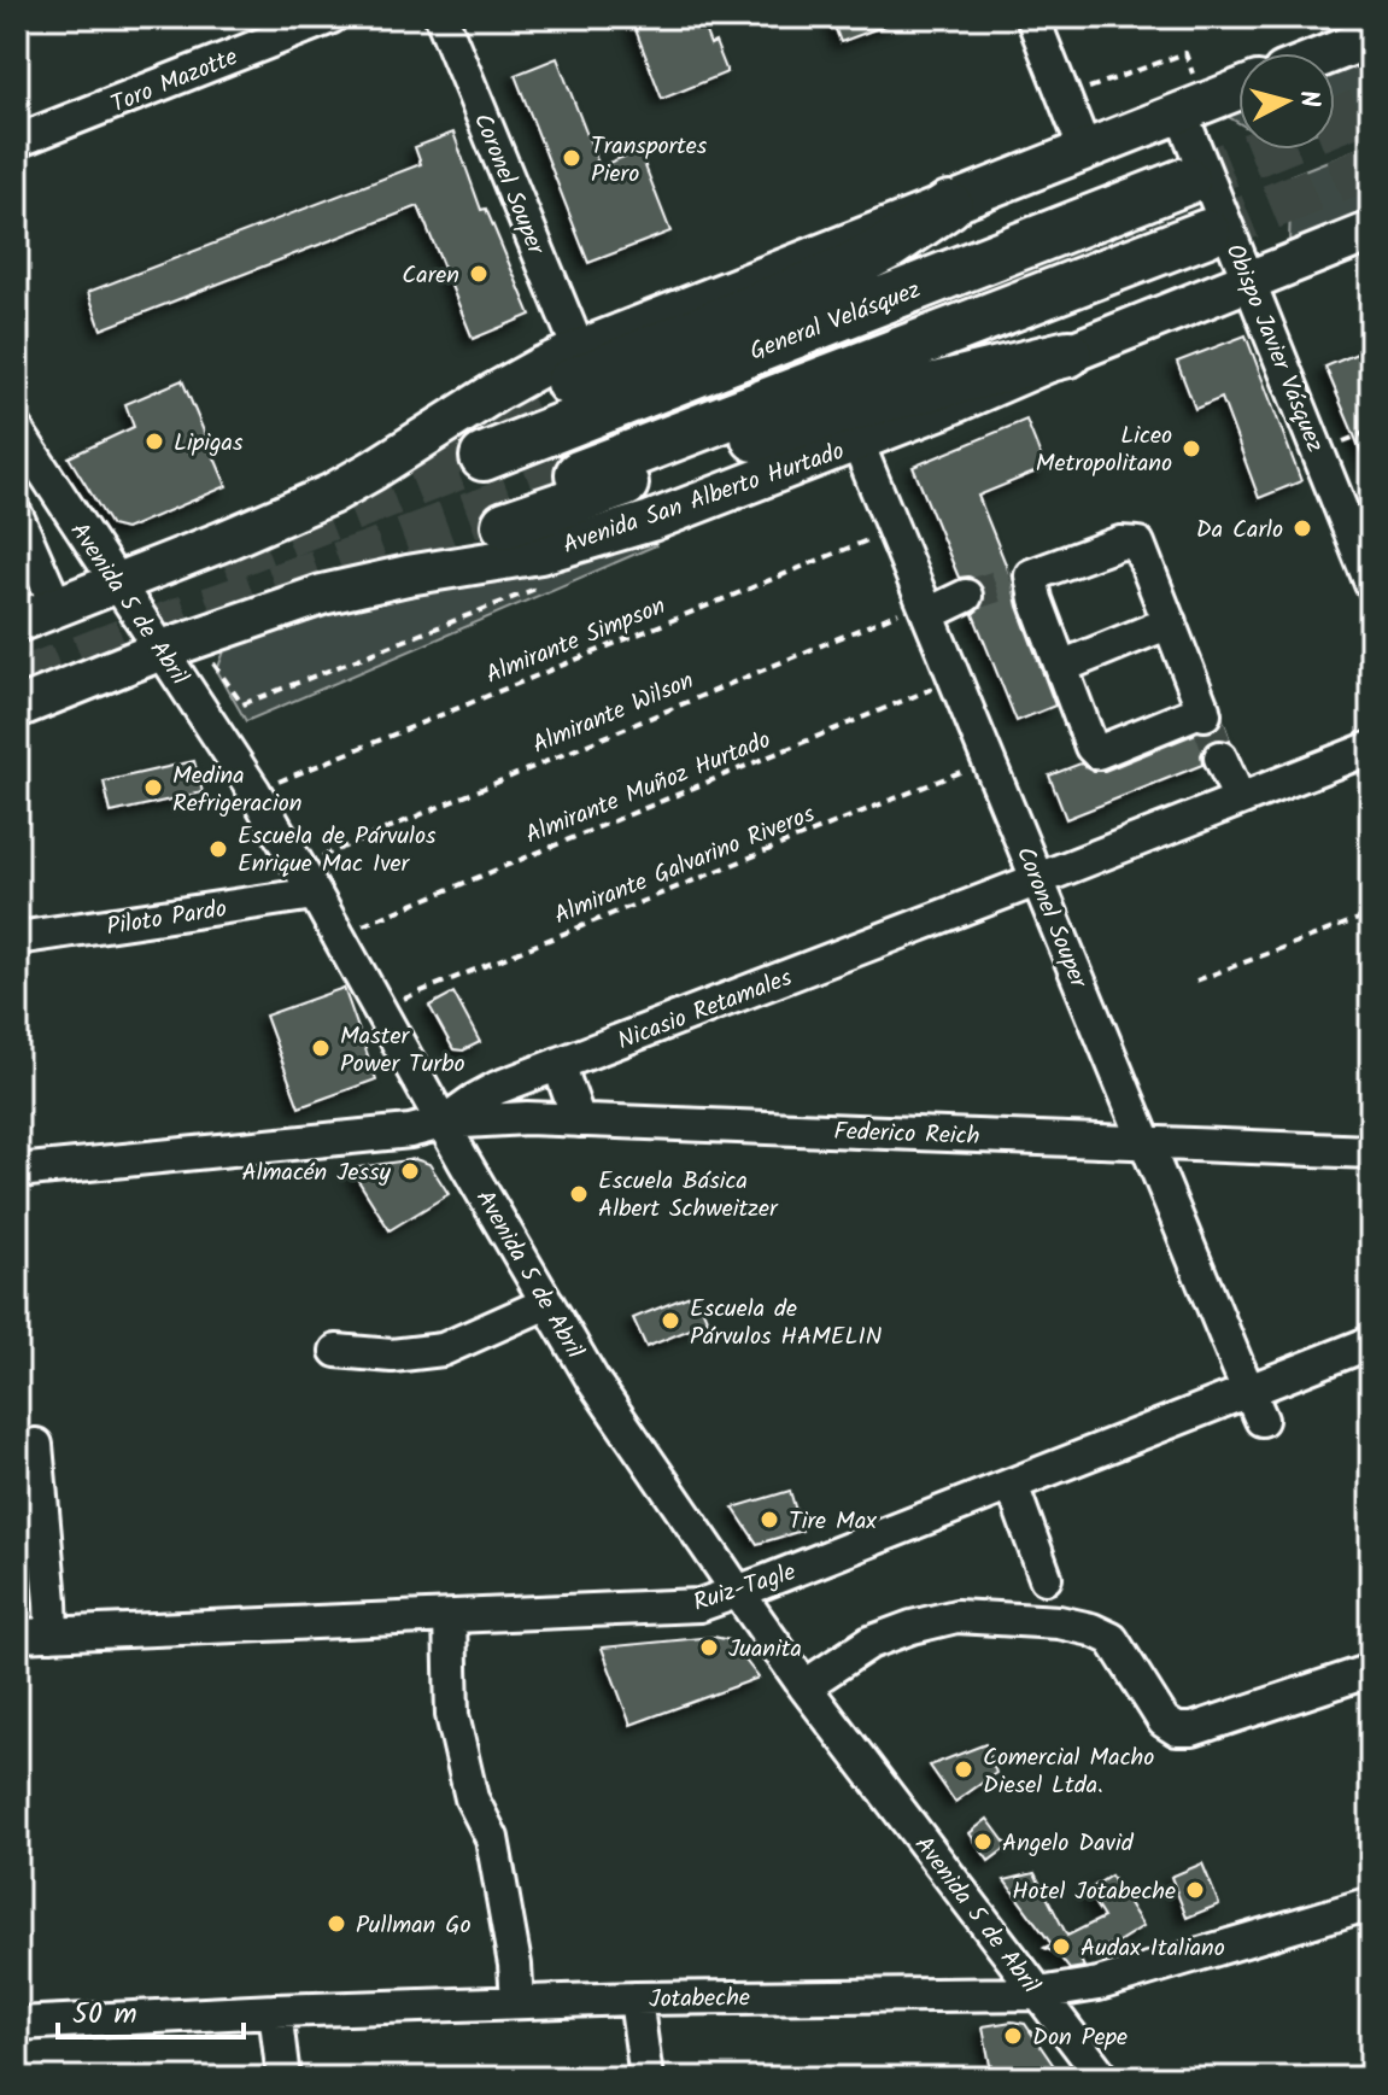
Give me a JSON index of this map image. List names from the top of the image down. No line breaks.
{"streets":{"highway":["General Velásquez"],"main road":["Avenida San Alberto Hurtado"],"street":["Toro Mazotte","Coronel Souper","Obispo Javier Vásquez","Avenida 5 de Abril","Piloto Pardo","Nicasio Retamales","Federico Reich","Ruiz-Tagle","Jotabeche"],"path":["Almirante Simpson","Almirante Wilson","Almirante Muñoz Hurtado","Almirante Galvarino Riveros"]},"crossings":[["Coronel Souper","Avenida San Alberto Hurtado"],["Coronel Souper","Almirante Wilson"],["Coronel Souper","Nicasio Retamales"],["Coronel Souper","Federico Reich"],["Coronel Souper","Ruiz-Tagle"],["Obispo Javier Vásquez","Avenida San Alberto Hurtado"],["Avenida San Alberto Hurtado","Avenida 5 de Abril"],["Avenida 5 de Abril","Piloto Pardo"],["Avenida 5 de Abril","Nicasio Retamales"],["Avenida 5 de Abril","Federico Reich"],["Avenida 5 de Abril","Ruiz-Tagle"],["Avenida 5 de Abril","Jotabeche"],["Nicasio Retamales","Federico Reich"]],"places":["Transportes Piero","Caren","Lipigas","Liceo Metropolitano","Da Carlo","Medina Refrigeracion","Escuela de Párvulos Enrique Mac Iver","Master Power Turbo","Almacén Jessy","Escuela Básica Albert Schweitzer","Escuela de Párvulos HAMELIN","Tire Max","Juanita","Comercial Macho Diesel Ltda.","Angelo David","Hotel Jotabeche","Pullman Go","Audax Italiano","Don Pepe"],"scale_bar":"50 m","north":"right"}
